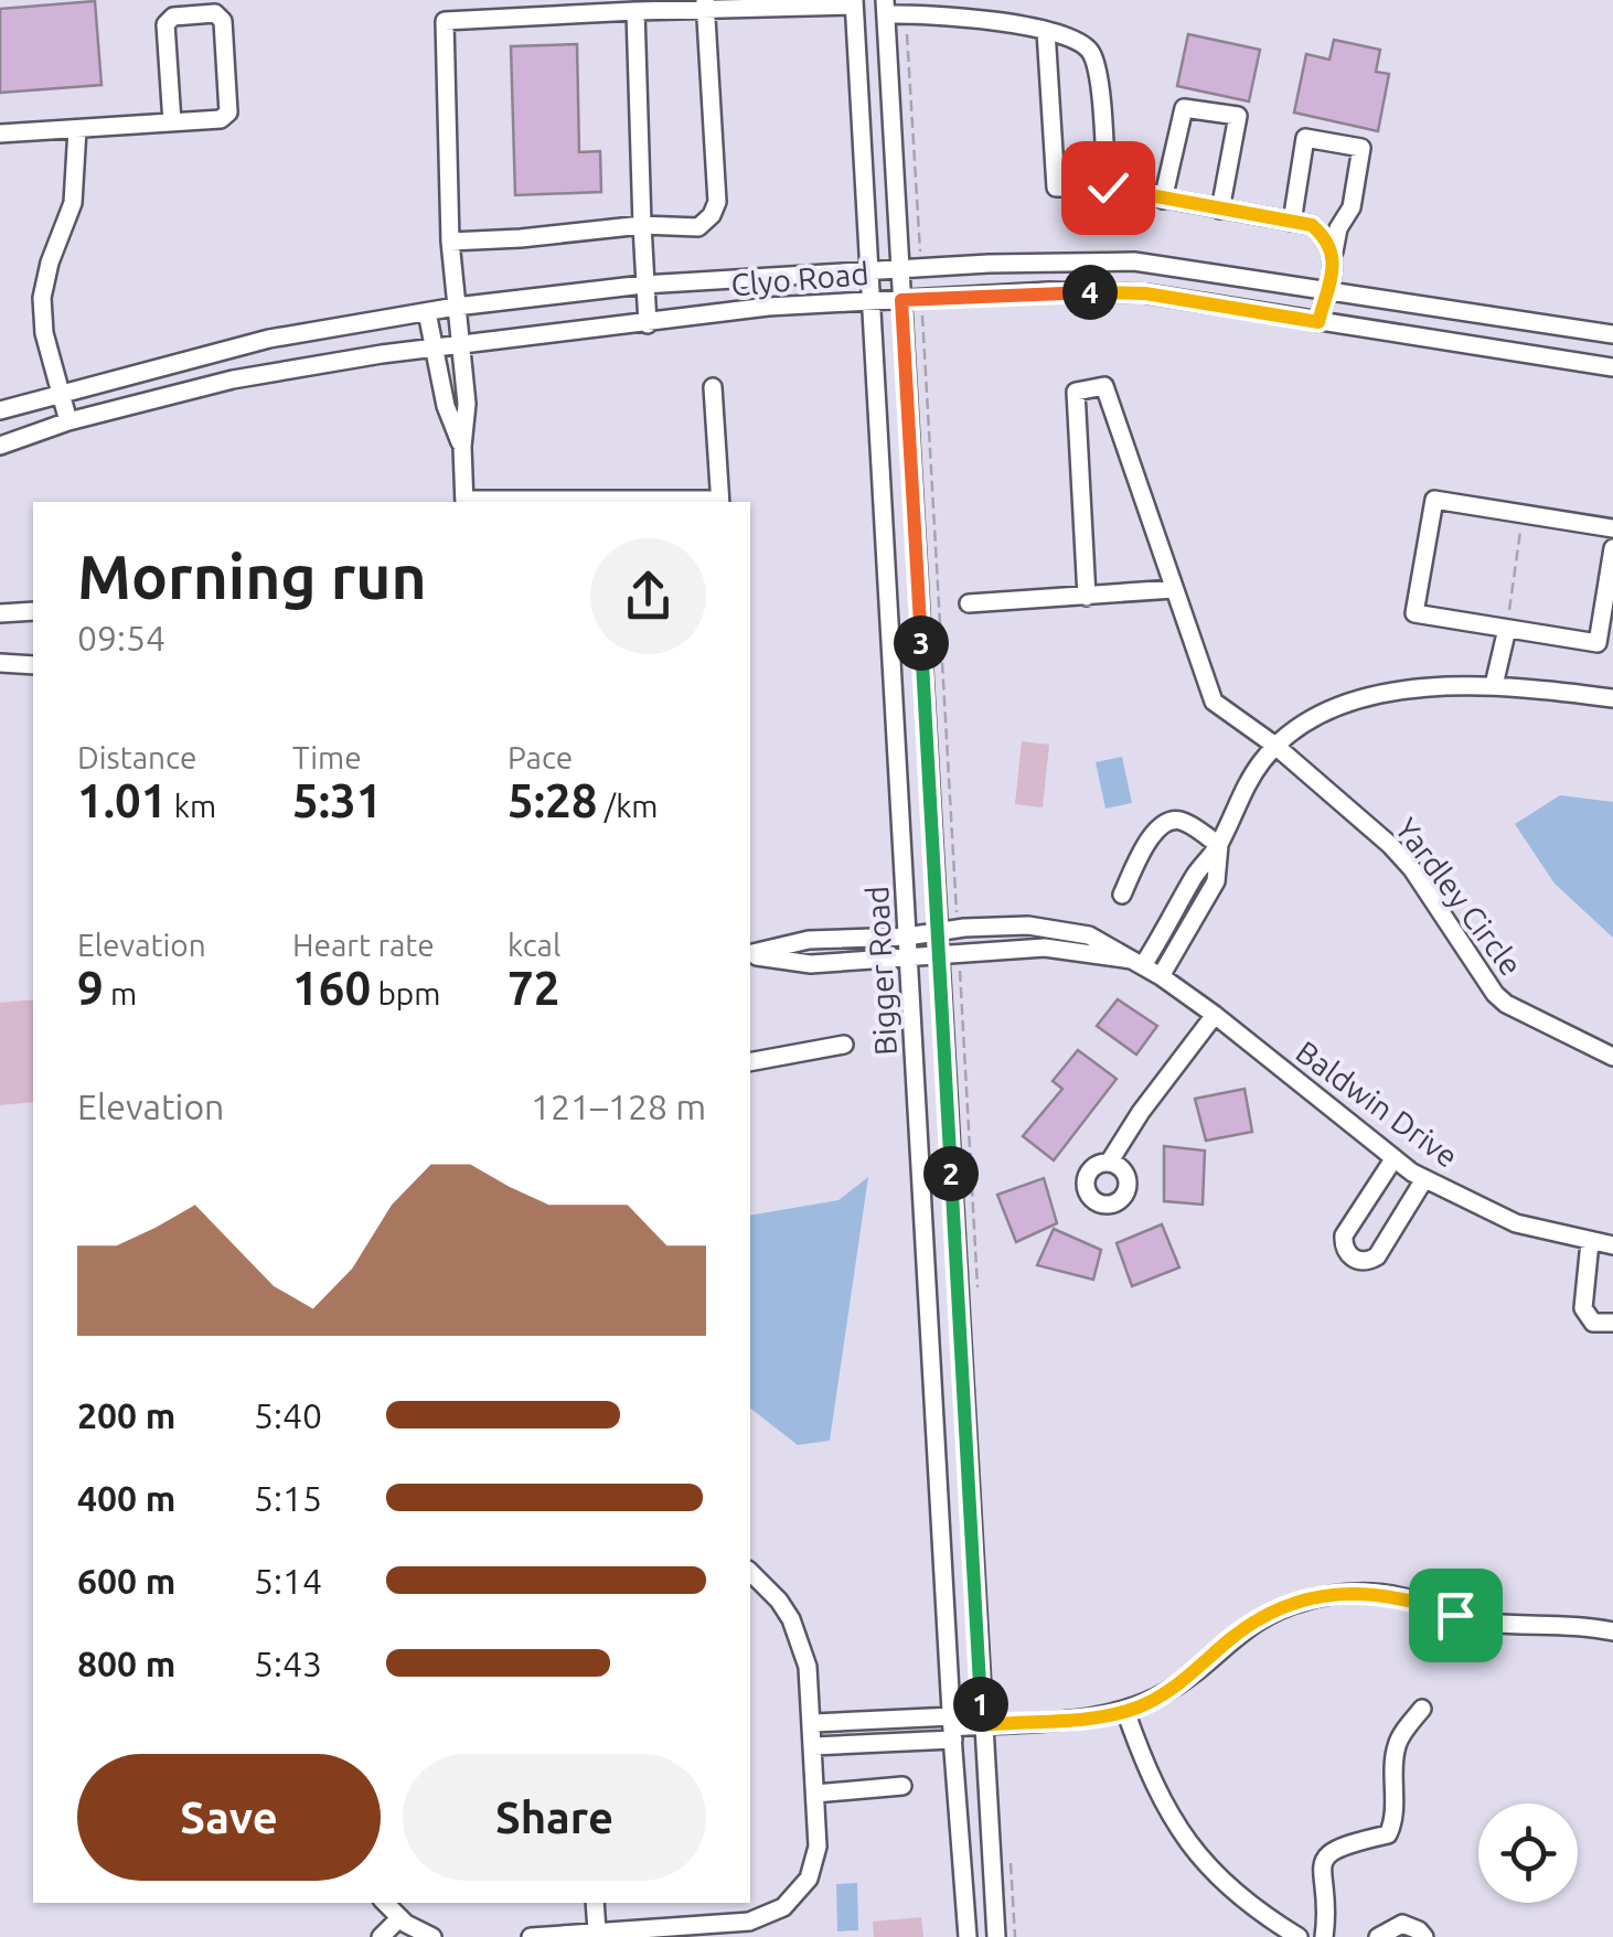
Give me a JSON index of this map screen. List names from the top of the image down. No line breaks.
{"streets":{"street":["Clyo Road","Yardley Circle","Bigger Road","Baldwin Drive"]},"crossings":[["Clyo Road","Bigger Road"],["Bigger Road","Baldwin Drive"]],"page":{"pins":["4","3","2","1"],"heading":["Morning run","09:54"],"stats":[["Distance","1.01 km"],["Time","5:31"],["Pace","5:28 /km"],["Elevation","9 m"],["Heart rate","160 bpm"],["kcal","72"]],"chart":["Elevation","121–128 m"],"list":[{"name":"200 m","note":"5:40"},{"name":"400 m","note":"5:15"},{"name":"600 m","note":"5:14"},{"name":"800 m","note":"5:43"}],"buttons":["Save","Share"]}}
